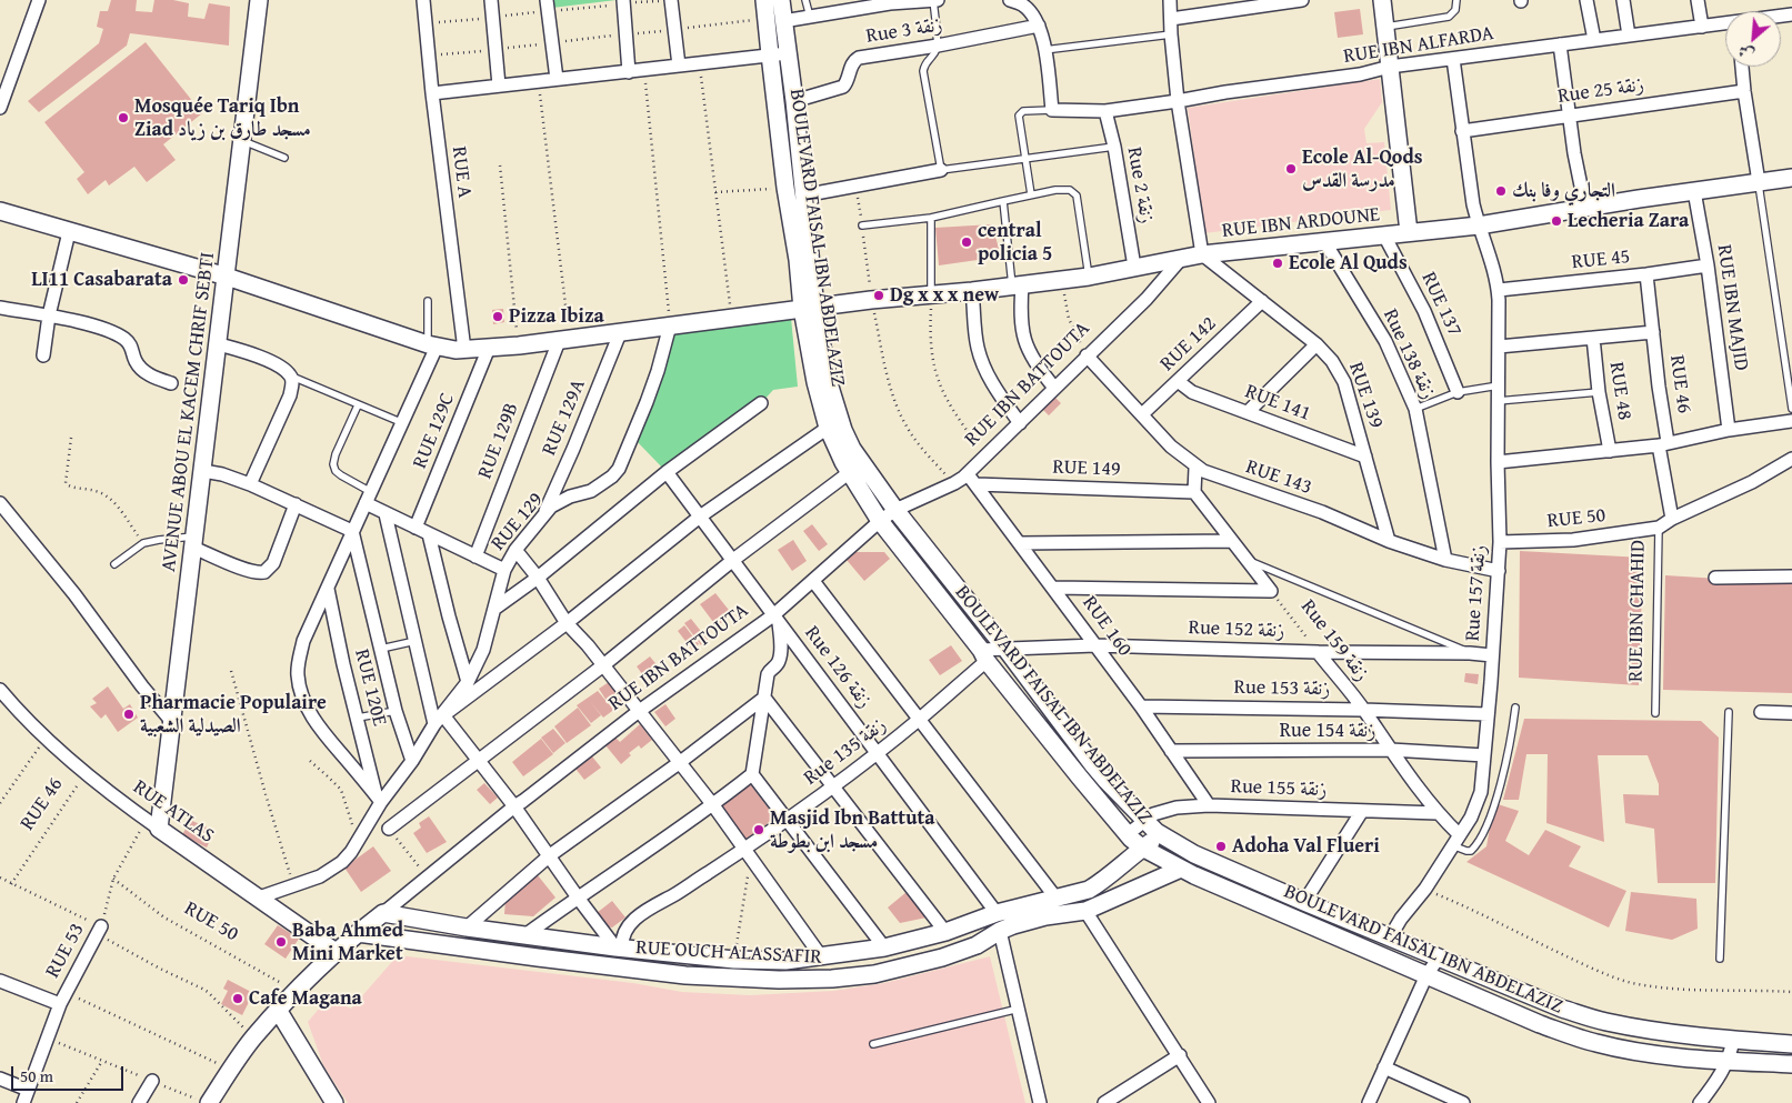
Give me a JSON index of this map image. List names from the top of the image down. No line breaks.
{"streets":{"street":["Rue 3 زنقة","RUE IBN ALFARDA","Rue 25 زنقة","RUE A","Rue 2 زنقة","RUE IBN ARDOUNE","BOULEVARD FAISAL IBN ABDELAZIZ","RUE 45","RUE 137","RUE IBN MAJID","RUE 142","Rue 138 زنقة","RUE IBN BATTOUTA","RUE 46","RUE 48","RUE 139","RUE 141","AVENUE ABOU EL KACEM CHRIF SEBTI","RUE 129A","RUE 129C","RUE 129B","RUE 149","RUE 143","RUE 50","RUE 129","Rue 157 زنقة","RUE IBN CHAHID","RUE 160","Rue 152 زنقة","Rue 159 زنقة","Rue 126 زنقة","RUE 120E","Rue 153 زنقة","Rue 154 زنقة","Rue 135 زنقة","Rue 155 زنقة","RUE ATLAS","RUE 53","RUE OUCH ALASSAFIR"]},"crossings":[["Rue 3 زنقة","BOULEVARD FAISAL IBN ABDELAZIZ"],["RUE IBN ALFARDA","Rue 2 زنقة"],["RUE IBN ALFARDA","Rue 157 زنقة"],["Rue 25 زنقة","Rue 157 زنقة"],["RUE A","RUE IBN ARDOUNE"],["Rue 2 زنقة","RUE IBN ARDOUNE"],["RUE IBN ARDOUNE","BOULEVARD FAISAL IBN ABDELAZIZ"],["RUE IBN ARDOUNE","RUE 137"],["RUE IBN ARDOUNE","RUE IBN MAJID"],["RUE IBN ARDOUNE","Rue 138 زنقة"],["RUE IBN ARDOUNE","RUE IBN BATTOUTA"],["RUE IBN ARDOUNE","RUE 139"],["RUE IBN ARDOUNE","AVENUE ABOU EL KACEM CHRIF SEBTI"],["RUE IBN ARDOUNE","RUE 129A"],["RUE IBN ARDOUNE","RUE 129C"],["RUE IBN ARDOUNE","RUE 129B"],["RUE IBN ARDOUNE","RUE 129"],["RUE IBN ARDOUNE","Rue 157 زنقة"],["BOULEVARD FAISAL IBN ABDELAZIZ","RUE IBN BATTOUTA"],["BOULEVARD FAISAL IBN ABDELAZIZ","Rue 157 زنقة"],["BOULEVARD FAISAL IBN ABDELAZIZ","Rue 152 زنقة"],["BOULEVARD FAISAL IBN ABDELAZIZ","Rue 135 زنقة"],["BOULEVARD FAISAL IBN ABDELAZIZ","Rue 155 زنقة"],["BOULEVARD FAISAL IBN ABDELAZIZ","RUE OUCH ALASSAFIR"],["RUE 45","RUE IBN MAJID"],["RUE 45","RUE 46"],["RUE 45","Rue 157 زنقة"],["RUE 142","RUE 139"],["RUE 142","RUE 141"],["RUE 142","RUE 143"],["Rue 138 زنقة","RUE 143"],["RUE IBN BATTOUTA","RUE 143"],["RUE IBN BATTOUTA","RUE 50"],["RUE IBN BATTOUTA","RUE 160"],["RUE IBN BATTOUTA","Rue 126 زنقة"],["RUE IBN BATTOUTA","RUE ATLAS"],["RUE IBN BATTOUTA","RUE OUCH ALASSAFIR"],["RUE 46","RUE IBN CHAHID"],["RUE 46","RUE ATLAS"],["RUE 139","RUE 141"],["RUE 139","RUE 143"],["AVENUE ABOU EL KACEM CHRIF SEBTI","RUE ATLAS"],["AVENUE ABOU EL KACEM CHRIF SEBTI","RUE 53"],["RUE 129A","RUE 129"],["RUE 149","RUE 160"],["RUE 143","Rue 157 زنقة"],["RUE 50","Rue 157 زنقة"],["RUE 50","RUE IBN CHAHID"],["RUE 50","RUE 53"],["RUE 129","RUE 120E"],["RUE 129","RUE ATLAS"],["Rue 157 زنقة","Rue 152 زنقة"],["Rue 157 زنقة","Rue 159 زنقة"],["Rue 157 زنقة","Rue 153 زنقة"],["Rue 157 زنقة","Rue 154 زنقة"],["RUE 160","Rue 152 زنقة"],["RUE 160","Rue 153 زنقة"],["RUE 160","Rue 154 زنقة"],["RUE 160","Rue 155 زنقة"],["Rue 152 زنقة","Rue 159 زنقة"],["Rue 152 زنقة","Rue 135 زنقة"],["Rue 159 زنقة","Rue 153 زنقة"],["Rue 159 زنقة","Rue 154 زنقة"],["Rue 159 زنقة","Rue 155 زنقة"],["Rue 126 زنقة","Rue 135 زنقة"],["Rue 126 زنقة","RUE OUCH ALASSAFIR"],["Rue 135 زنقة","RUE OUCH ALASSAFIR"],["RUE ATLAS","RUE 53"]],"places":["Mosquée Tariq Ibn Ziad مسجد طارق بن زياد","Ecole Al-Qods مدرسة القدس","التجاري وفا بنك","Lecheria Zara","central policia 5","Ecole Al Quds","LI11 Casabarata","Dg x x x new","Pizza Ibiza","Pharmacie Populaire الصيدلية الشعبية","Masjid Ibn Battuta مسجد ابن بطوطة","Adoha Val Flueri","Baba Ahmed Mini Market","Cafe Magana"],"scale_bar":"50 m","north":"bottom left"}
